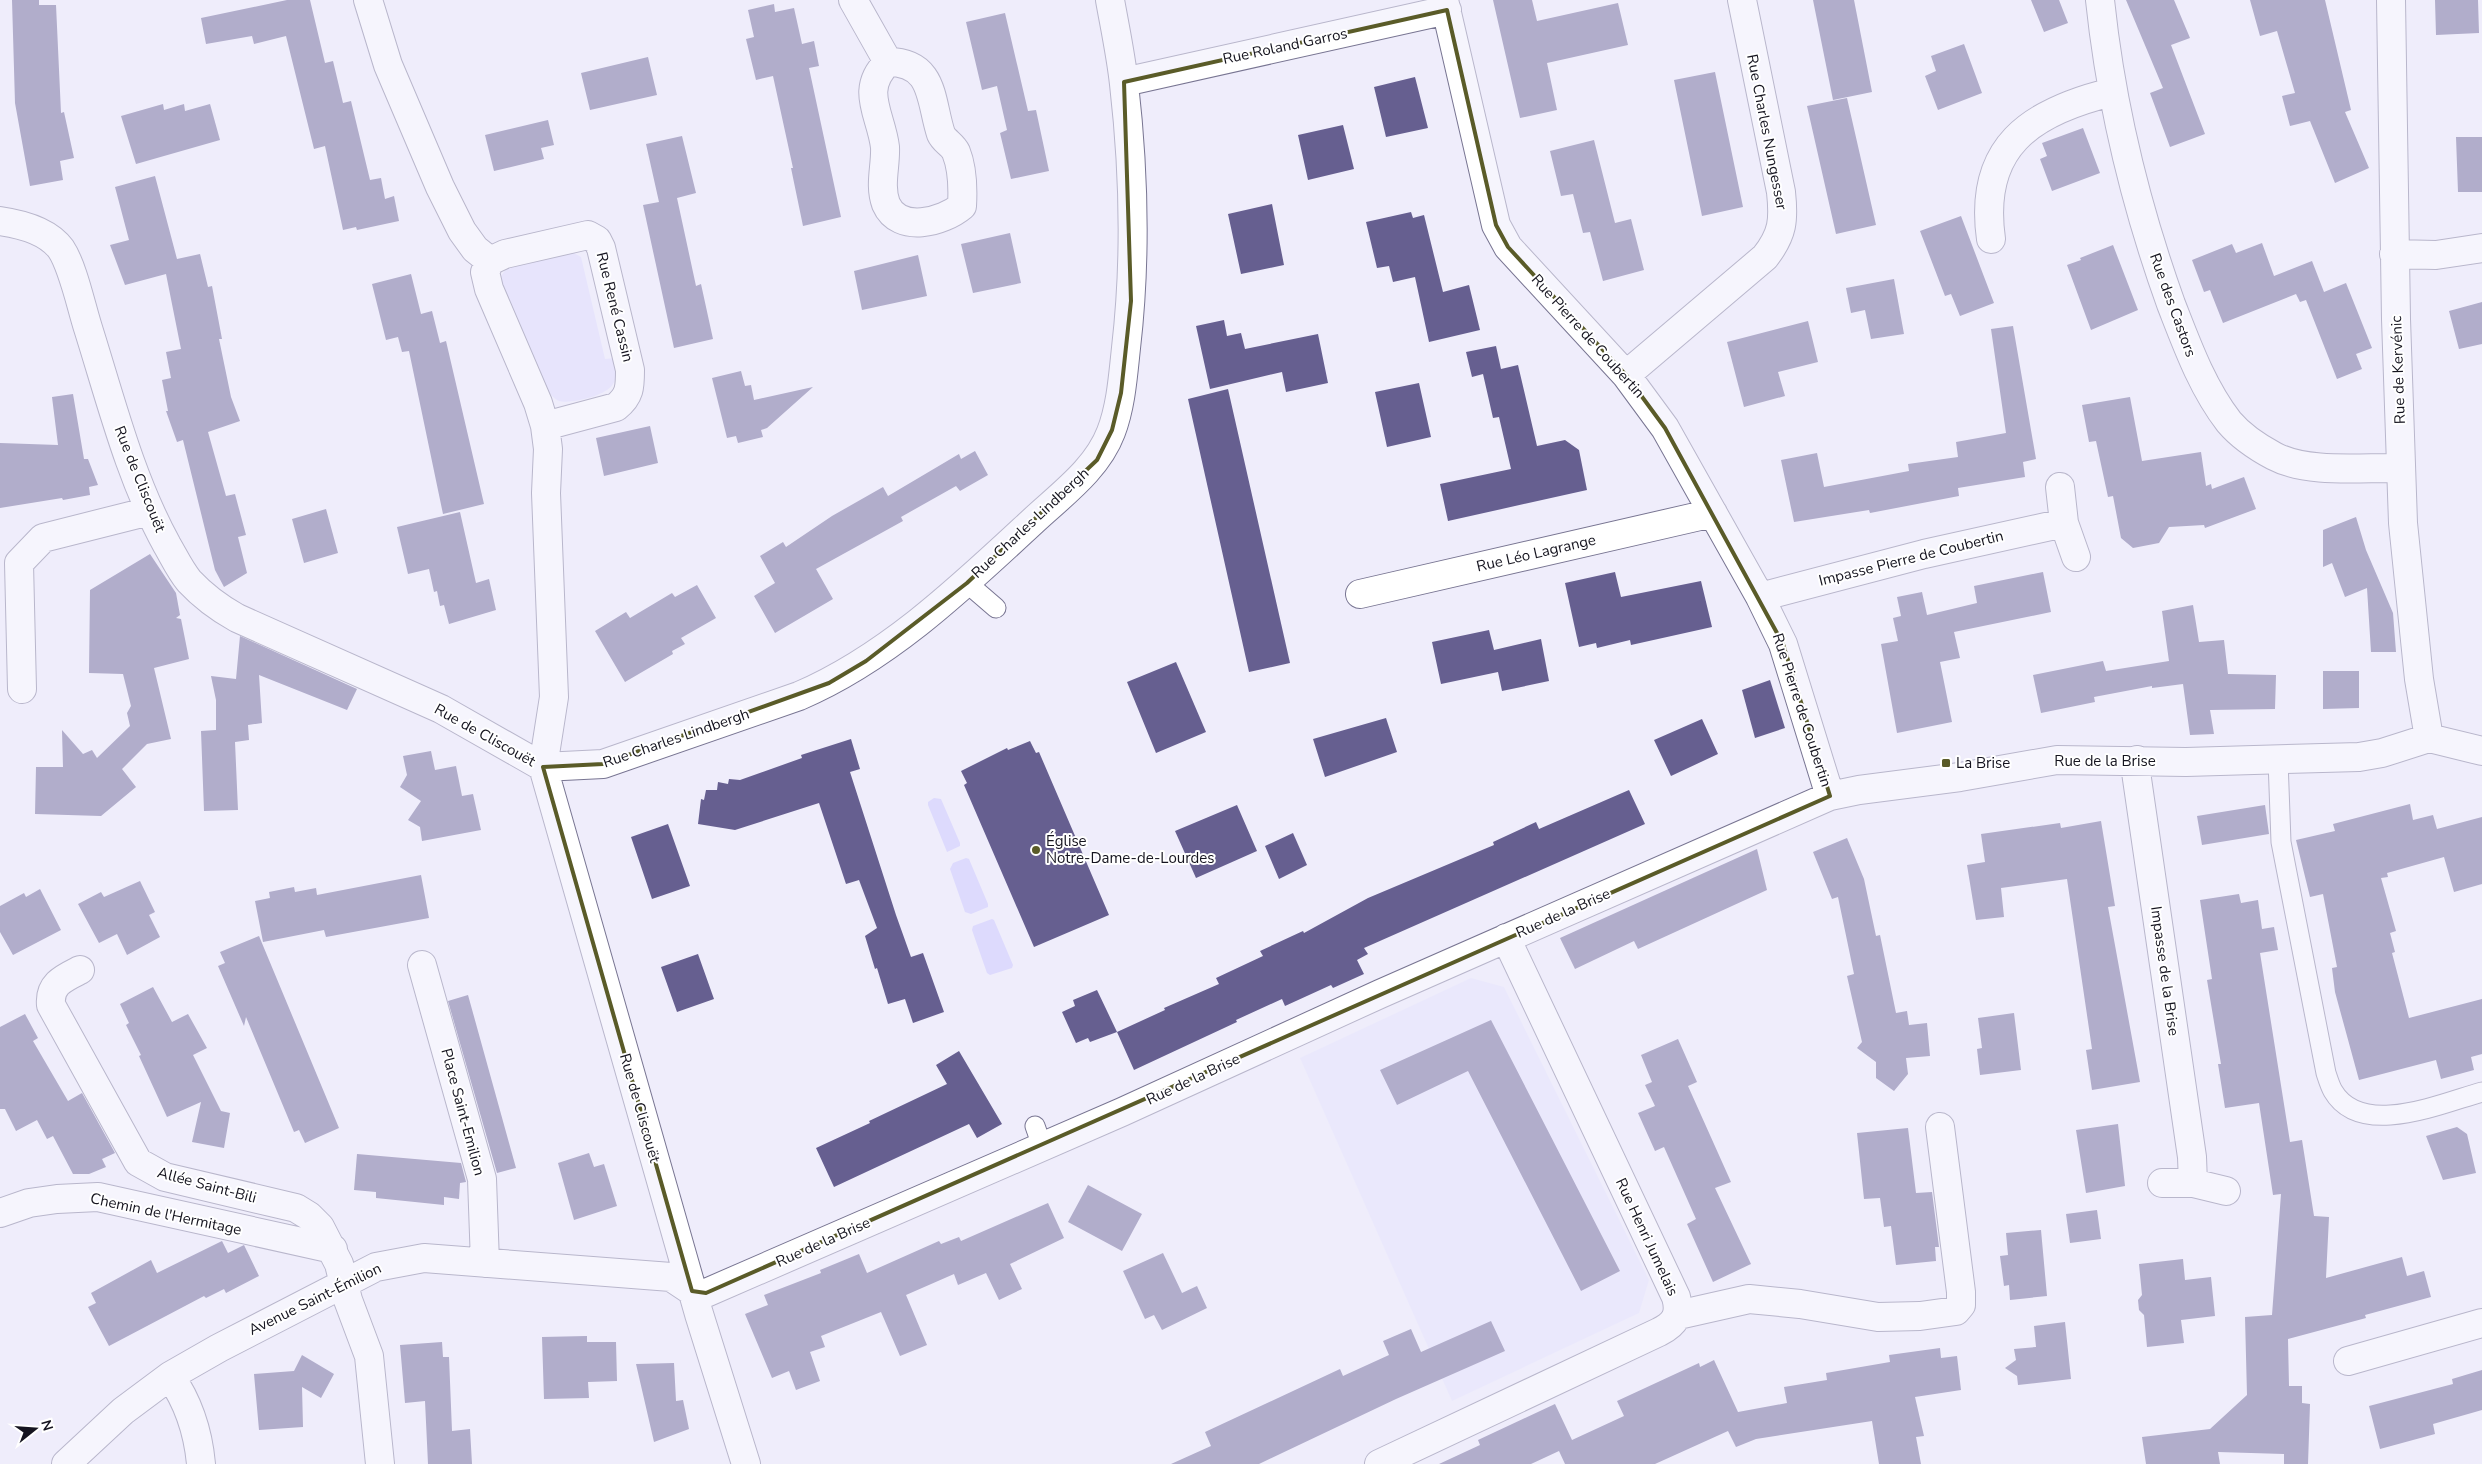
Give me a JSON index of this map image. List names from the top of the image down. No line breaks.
{"streets":{"street":["Rue Roland Garros","Rue Charles Nungesser","Rue des Castors","Rue René Cassin","Rue Pierre de Coubertin","Rue de Kervénic","Rue de Cliscouët","Rue Charles Lindbergh","Rue Léo Lagrange","Impasse Pierre de Coubertin","Rue de la Brise","Impasse de la Brise","Place Saint-Emilion","Allée Saint-Bili","Chemin de l'Hermitage","Rue Henri Jumelais","Avenue Saint-Émilion"]},"crossings":[["Rue Roland Garros","Rue Pierre de Coubertin"],["Rue Roland Garros","Rue Charles Lindbergh"],["Rue Charles Nungesser","Rue Pierre de Coubertin"],["Rue des Castors","Rue de Kervénic"],["Rue Pierre de Coubertin","Rue Léo Lagrange"],["Rue Pierre de Coubertin","Impasse Pierre de Coubertin"],["Rue Pierre de Coubertin","Rue de la Brise"],["Rue de Kervénic","Rue de la Brise"],["Rue de Cliscouët","Rue Charles Lindbergh"],["Rue de Cliscouët","Rue de la Brise"],["Rue de Cliscouët","Avenue Saint-Émilion"],["Rue de la Brise","Impasse de la Brise"],["Rue de la Brise","Rue Henri Jumelais"],["Rue de la Brise","Avenue Saint-Émilion"],["Place Saint-Emilion","Avenue Saint-Émilion"],["Allée Saint-Bili","Chemin de l'Hermitage"],["Allée Saint-Bili","Avenue Saint-Émilion"]],"places":{"transit":["La Brise"],"other":["Église Notre-Dame-de-Lourdes"]},"north":"right"}
